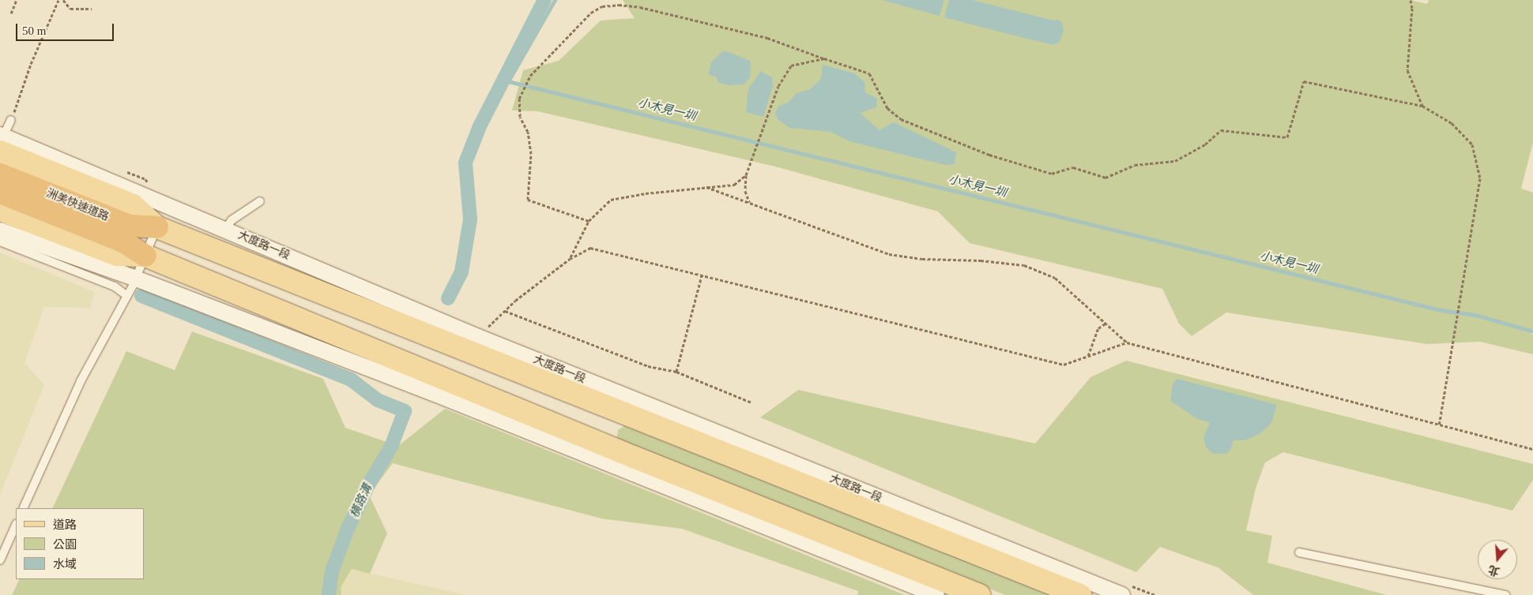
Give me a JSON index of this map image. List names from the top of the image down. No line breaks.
{"streets":{"highway":["洲美快速道路"],"main road":["大度路一段"]},"crossings":[["洲美快速道路","大度路一段"]],"water":["小木見一圳","橫路溝"],"legend":["道路","公園","水域"],"scale_bar":"50 m","north":"bottom"}
